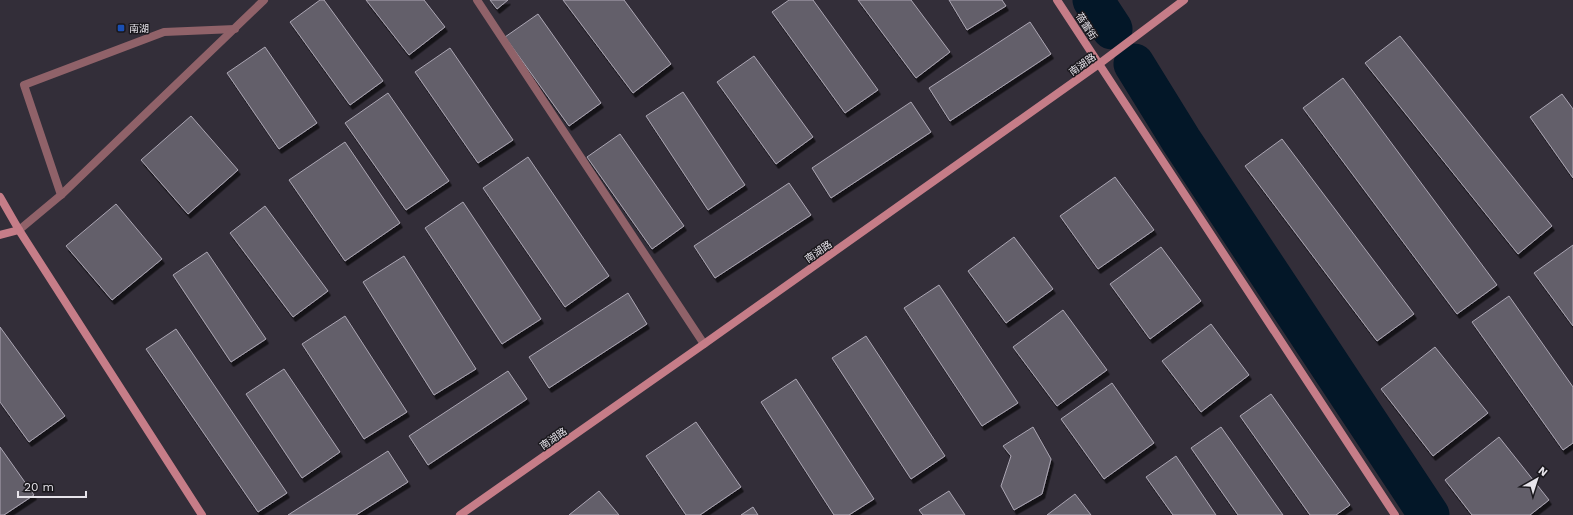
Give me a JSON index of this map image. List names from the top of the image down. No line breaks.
{"streets":{"street":["蓓蕾街","南湖路"]},"crossings":[["蓓蕾街","南湖路"]],"places":{"transit":["南湖"]},"scale_bar":"20 m","north":"top right"}
